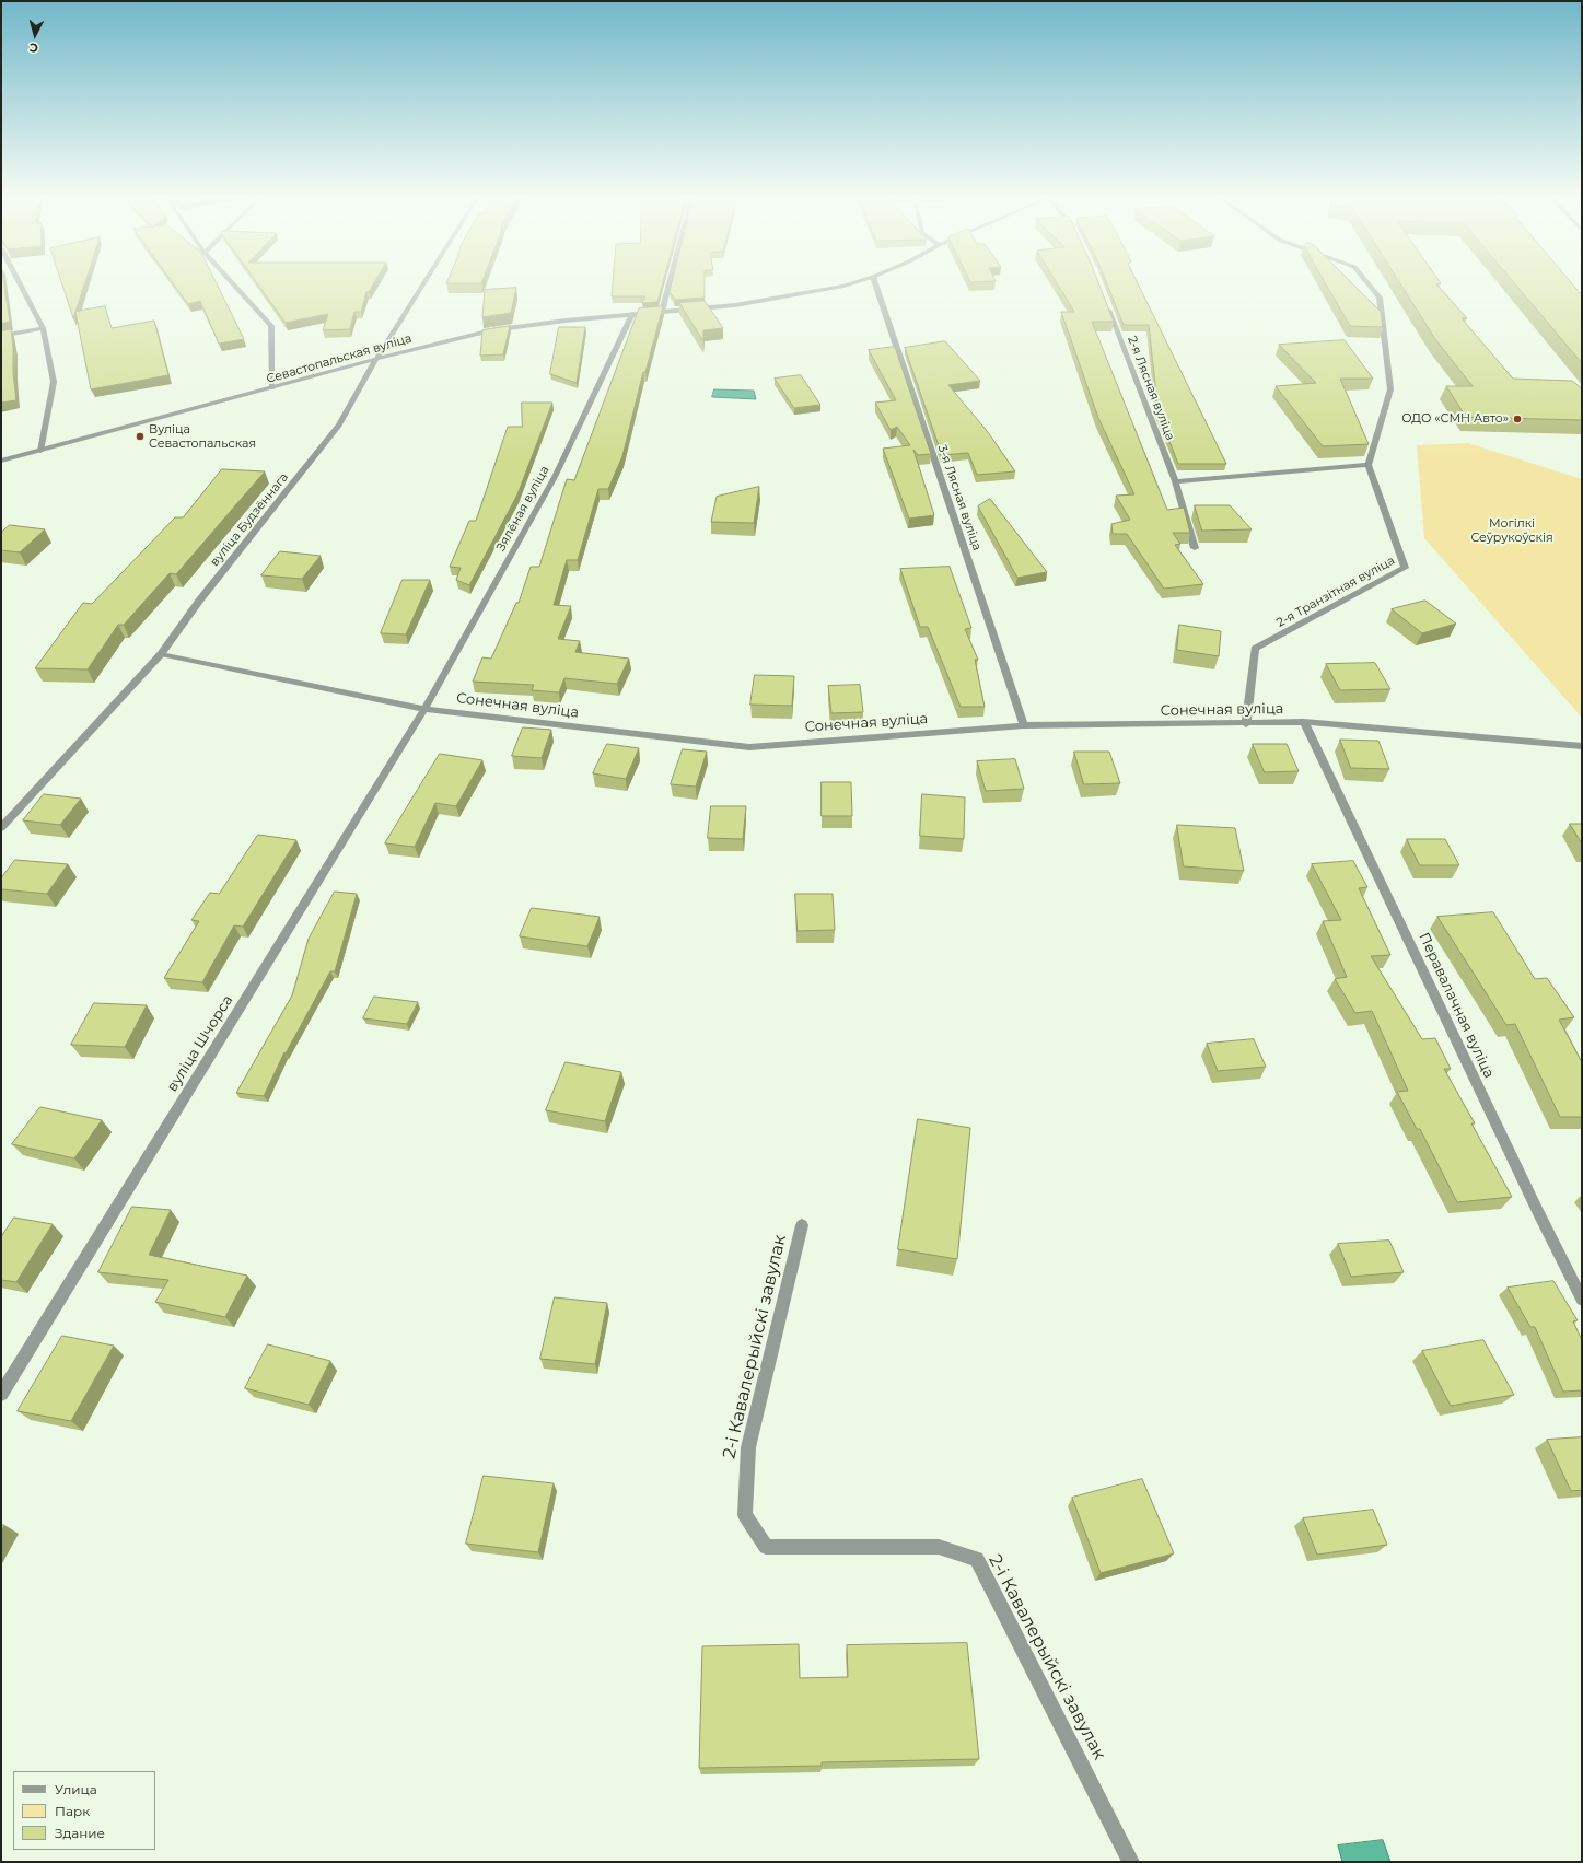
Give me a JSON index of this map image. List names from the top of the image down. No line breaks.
{"streets":{"street":["Севастопальская вуліца","2-я Лясная вуліца","3-я Лясная вуліца","Зялёная вуліца","вуліца Будзённага","2-я Транзітная вуліца","Сонечная вуліца","Перавалачная вуліца","вуліца Шчорса","2-і Кавалерыйскі завулак"]},"crossings":[["Севастопальская вуліца","Зялёная вуліца"],["Севастопальская вуліца","вуліца Будзённага"],["3-я Лясная вуліца","Сонечная вуліца"],["Зялёная вуліца","Сонечная вуліца"],["Зялёная вуліца","вуліца Шчорса"],["вуліца Будзённага","Сонечная вуліца"],["2-я Транзітная вуліца","Сонечная вуліца"],["Сонечная вуліца","Перавалачная вуліца"],["Сонечная вуліца","вуліца Шчорса"]],"parks":["Могілкі Сеўрукоўскія"],"places":["ОДО «СМН Авто»","Вуліца Севастопальская"],"legend":["Улица","Парк","Здание"],"north":"bottom"}
